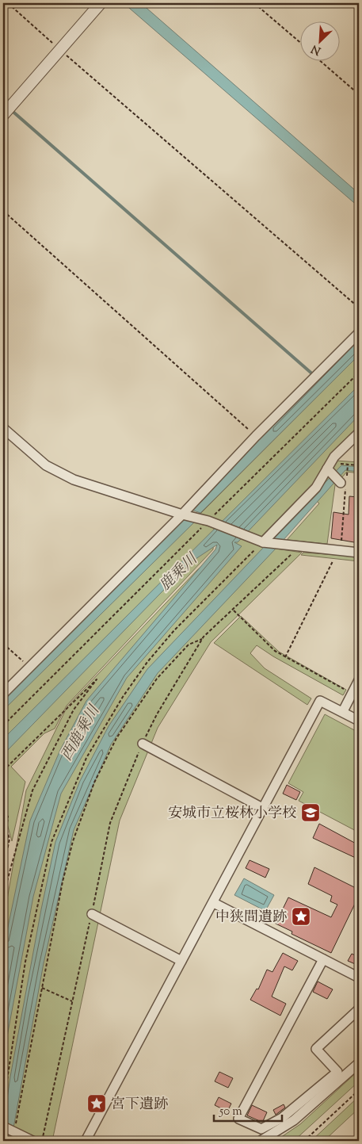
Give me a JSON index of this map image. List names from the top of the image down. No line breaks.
{"water":["鹿乗川","西鹿乗川"],"places":{"school or university":["安城市立桜林小学校"],"place":["中狭間遺跡","宮下遺跡"]},"scale_bar":"50 m","north":"bottom left"}
